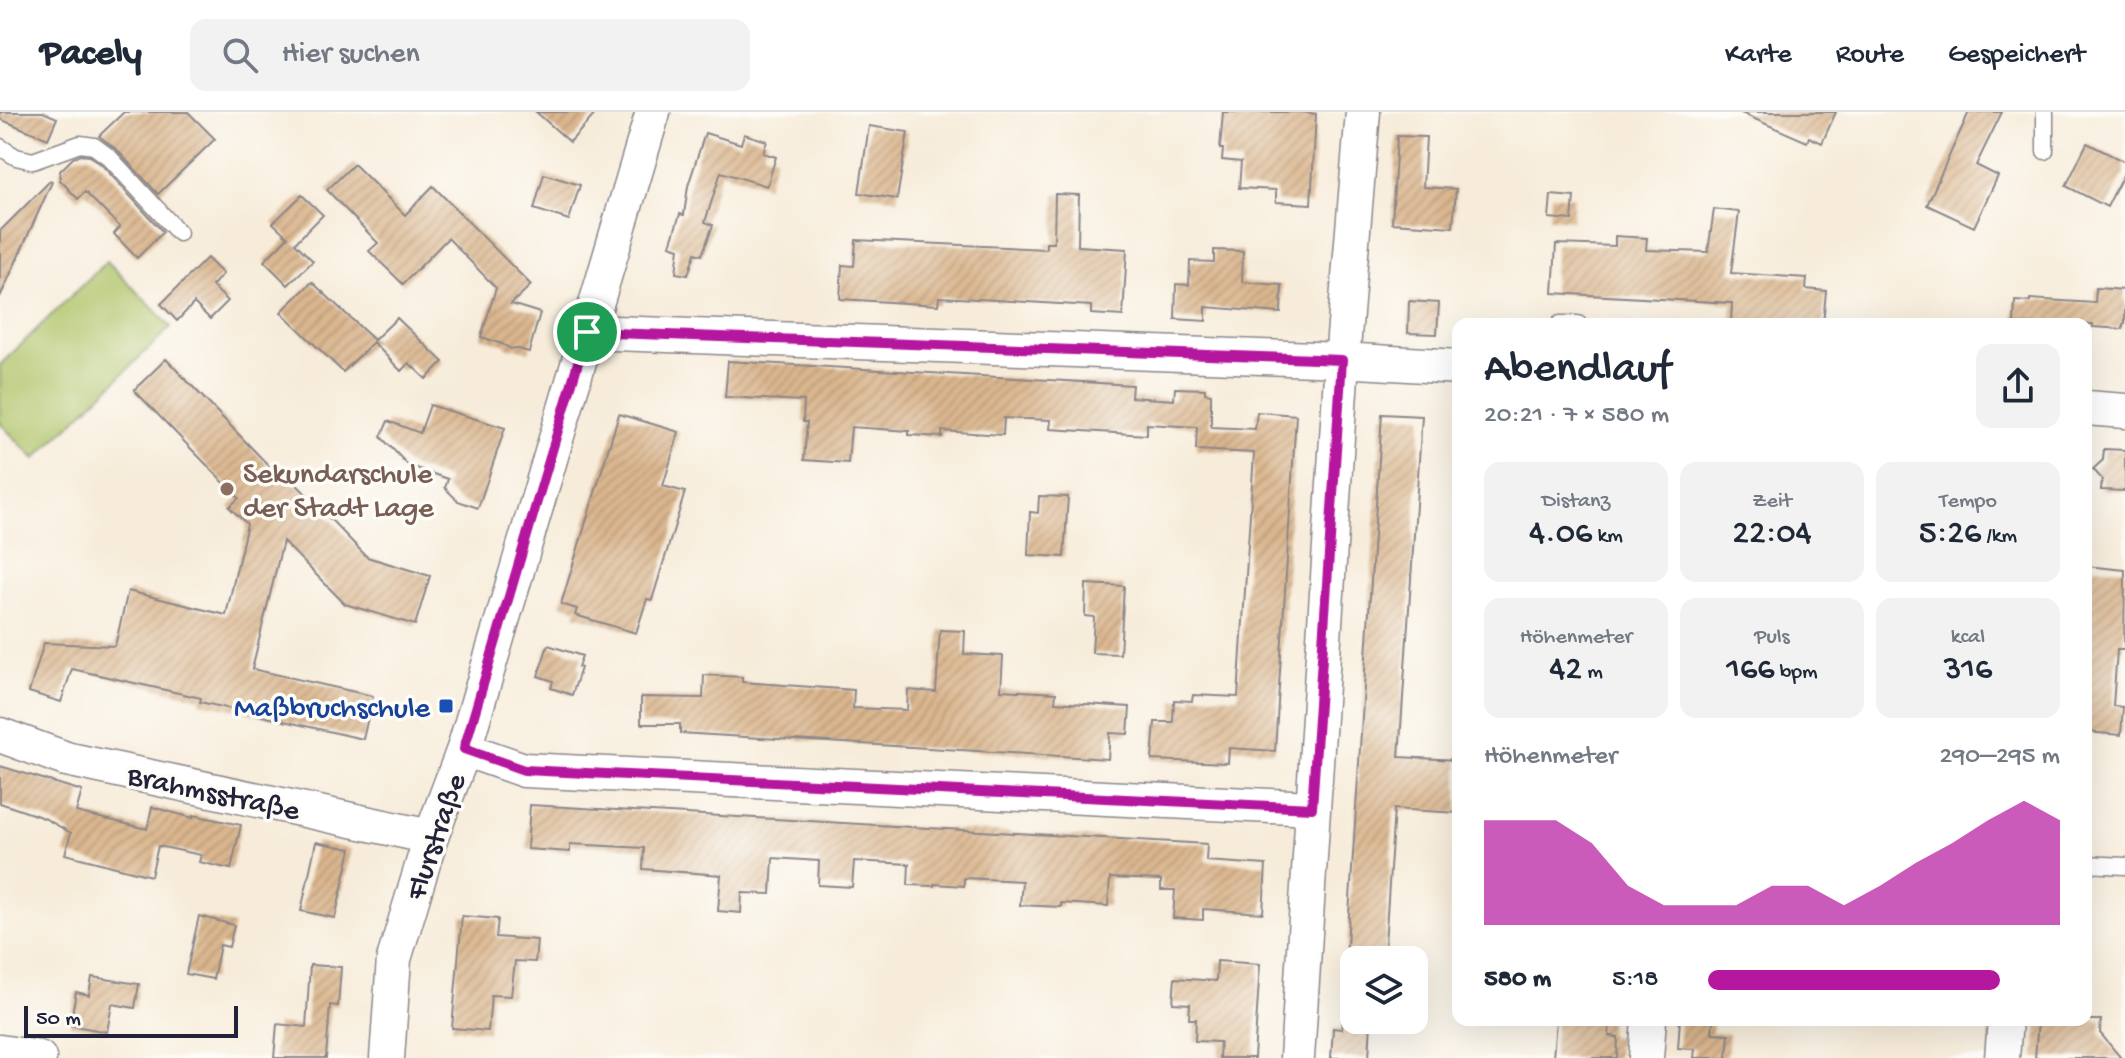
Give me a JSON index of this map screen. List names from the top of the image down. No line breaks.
{"streets":{"street":["Brahmsstraße","Flurstraße"]},"crossings":[["Brahmsstraße","Flurstraße"]],"places":{"other":["Sekundarschule der Stadt Lage"],"transit":["Maßbruchschule"]},"scale_bar":"50 m","page":{"header":"Pacely","search":"Hier suchen","nav":["Karte","Route","Gespeichert"],"heading":["Abendlauf","20:21 · 7 × 580 m"],"stats":[["Distanz","4.06 km"],["Zeit","22:04"],["Tempo","5:26 /km"],["Höhenmeter","42 m"],["Puls","166 bpm"],["kcal","316"]],"chart":["Höhenmeter","290–295 m"],"list":[{"name":"580 m","note":"5:18"}],"scale":"50 m"}}
